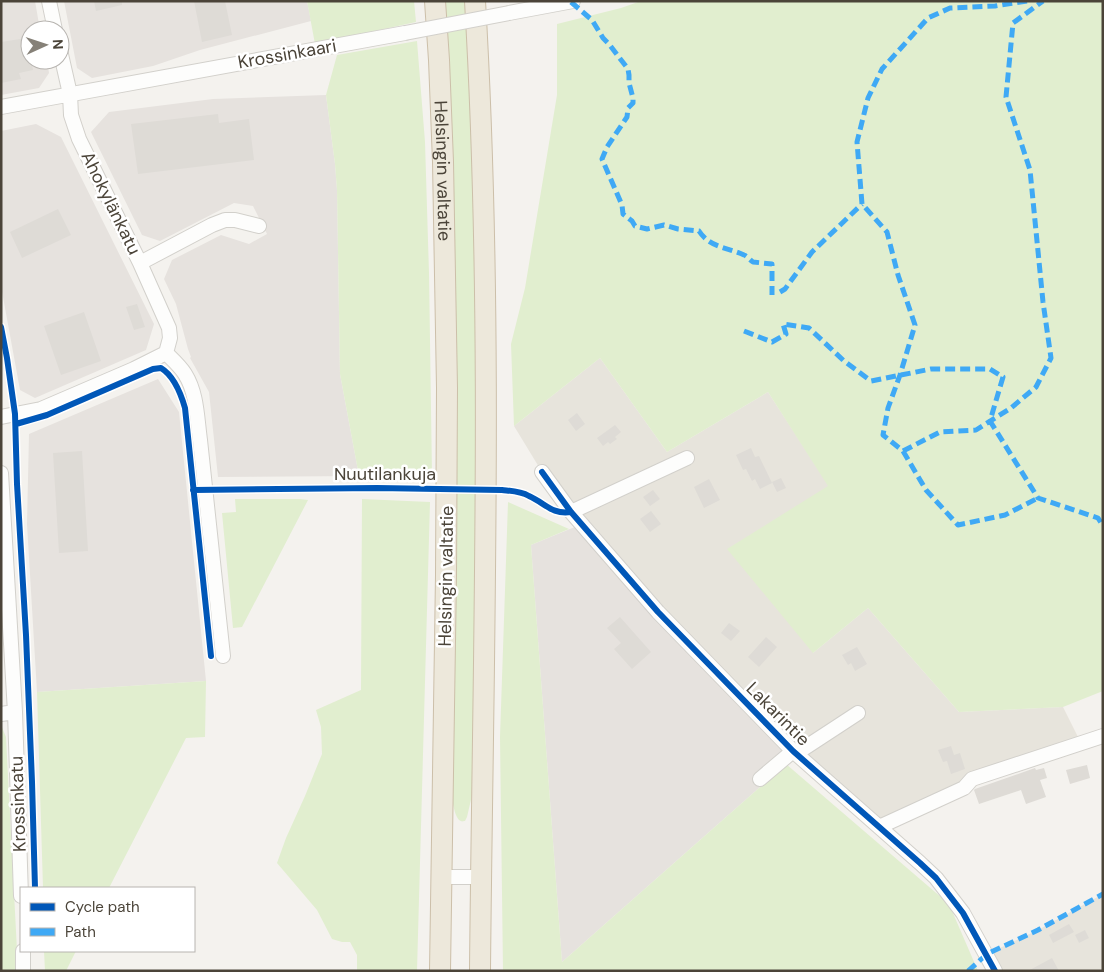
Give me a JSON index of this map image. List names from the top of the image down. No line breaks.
{"streets":{"highway":["Helsingin valtatie"],"street":["Krossinkaari","Ahokylänkatu","Lakarintie","Krossinkatu"],"cycle path":["Nuutilankuja"]},"crossings":[["Krossinkaari","Ahokylänkatu"]],"legend":["Cycle path","Path"],"north":"right"}
